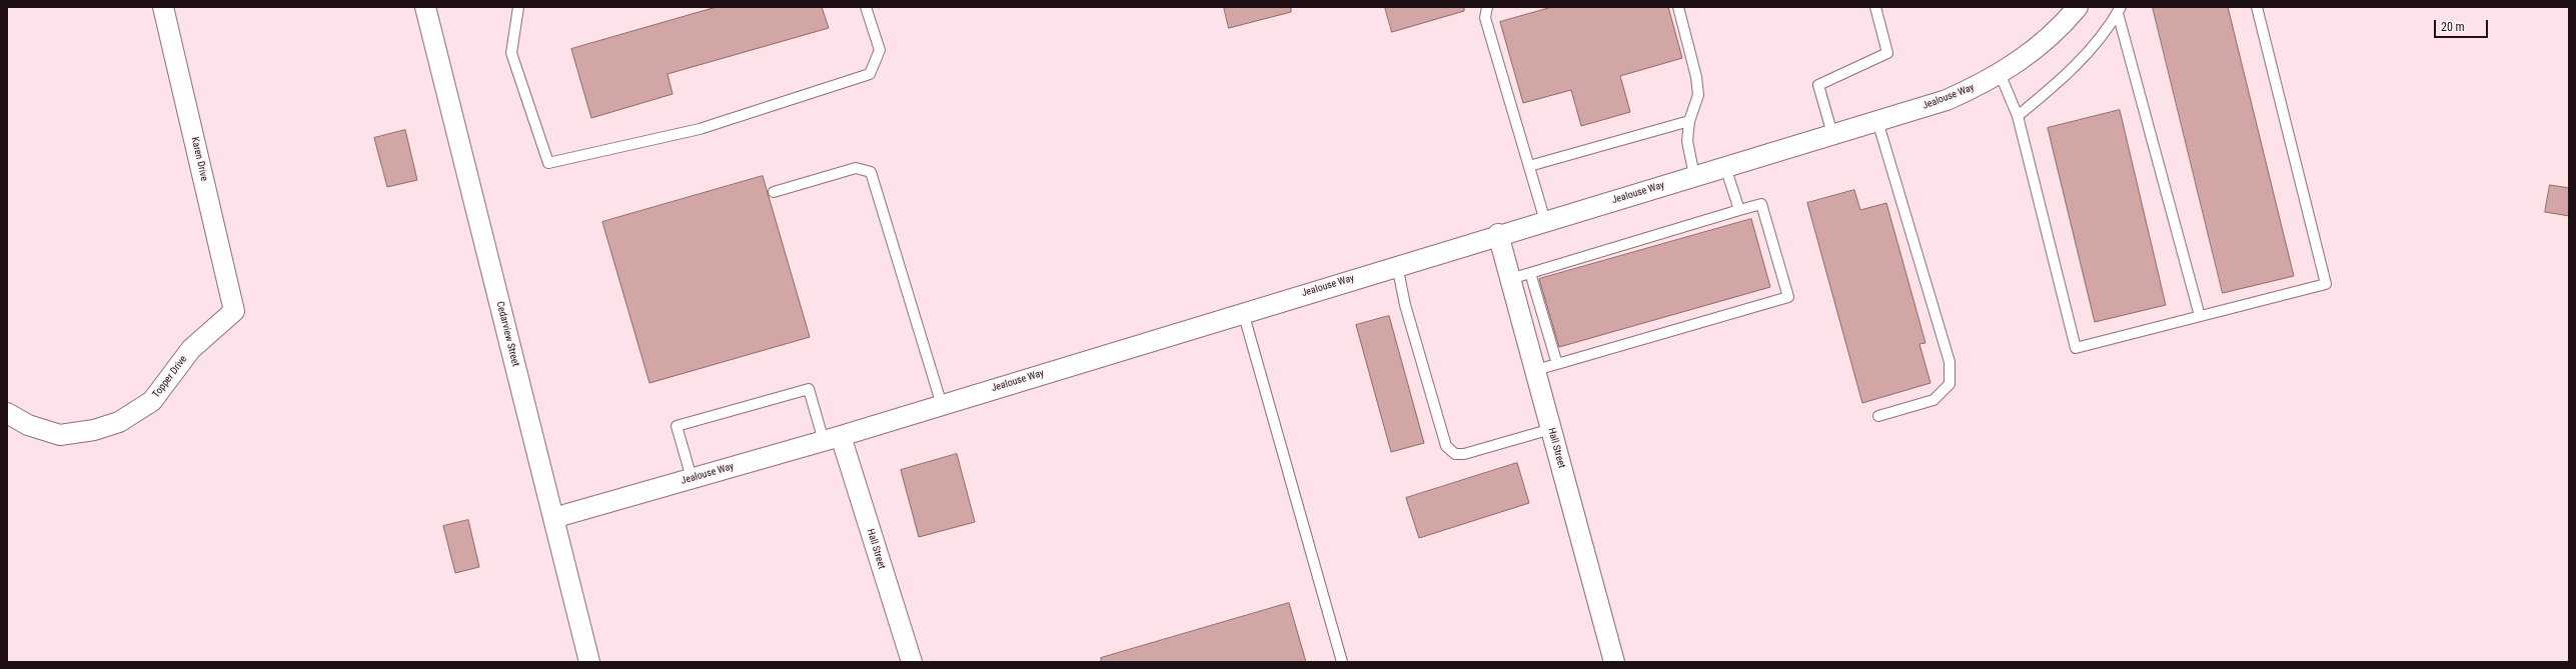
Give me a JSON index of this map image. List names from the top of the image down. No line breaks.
{"streets":{"street":["Jealouse Way","Karen Drive","Cedarview Street","Topper Drive","Hall Street"]},"crossings":[["Jealouse Way","Cedarview Street"],["Jealouse Way","Hall Street"],["Karen Drive","Topper Drive"]],"scale_bar":"20 m"}
